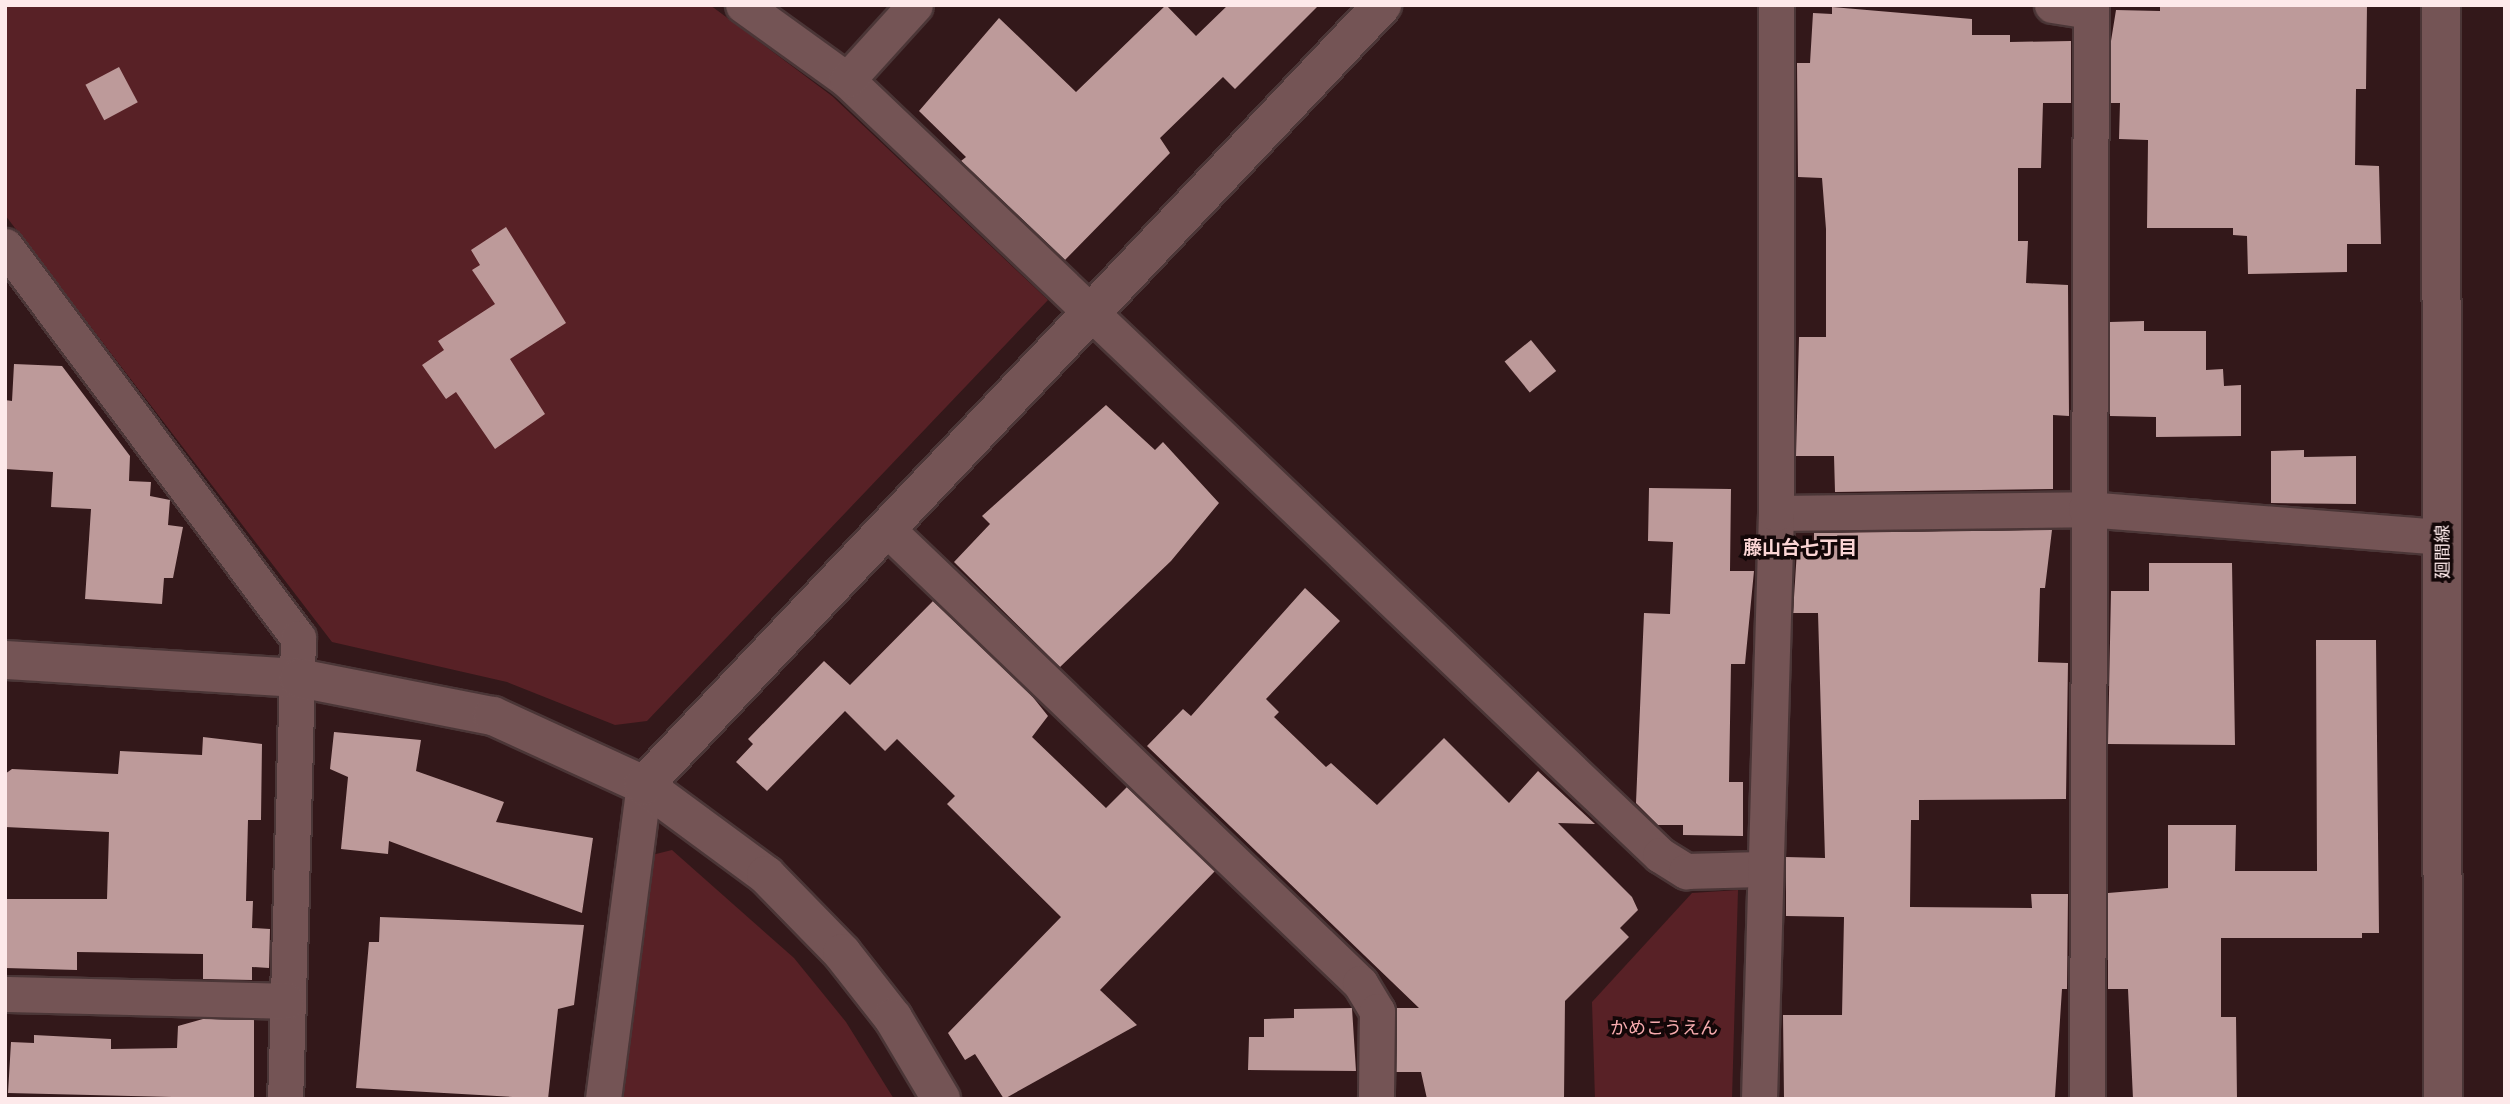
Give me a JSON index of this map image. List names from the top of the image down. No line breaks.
{"streets":{"street":["廻間線"]},"districts":["藤山台七丁目"],"parks":["かめこうえん"]}
